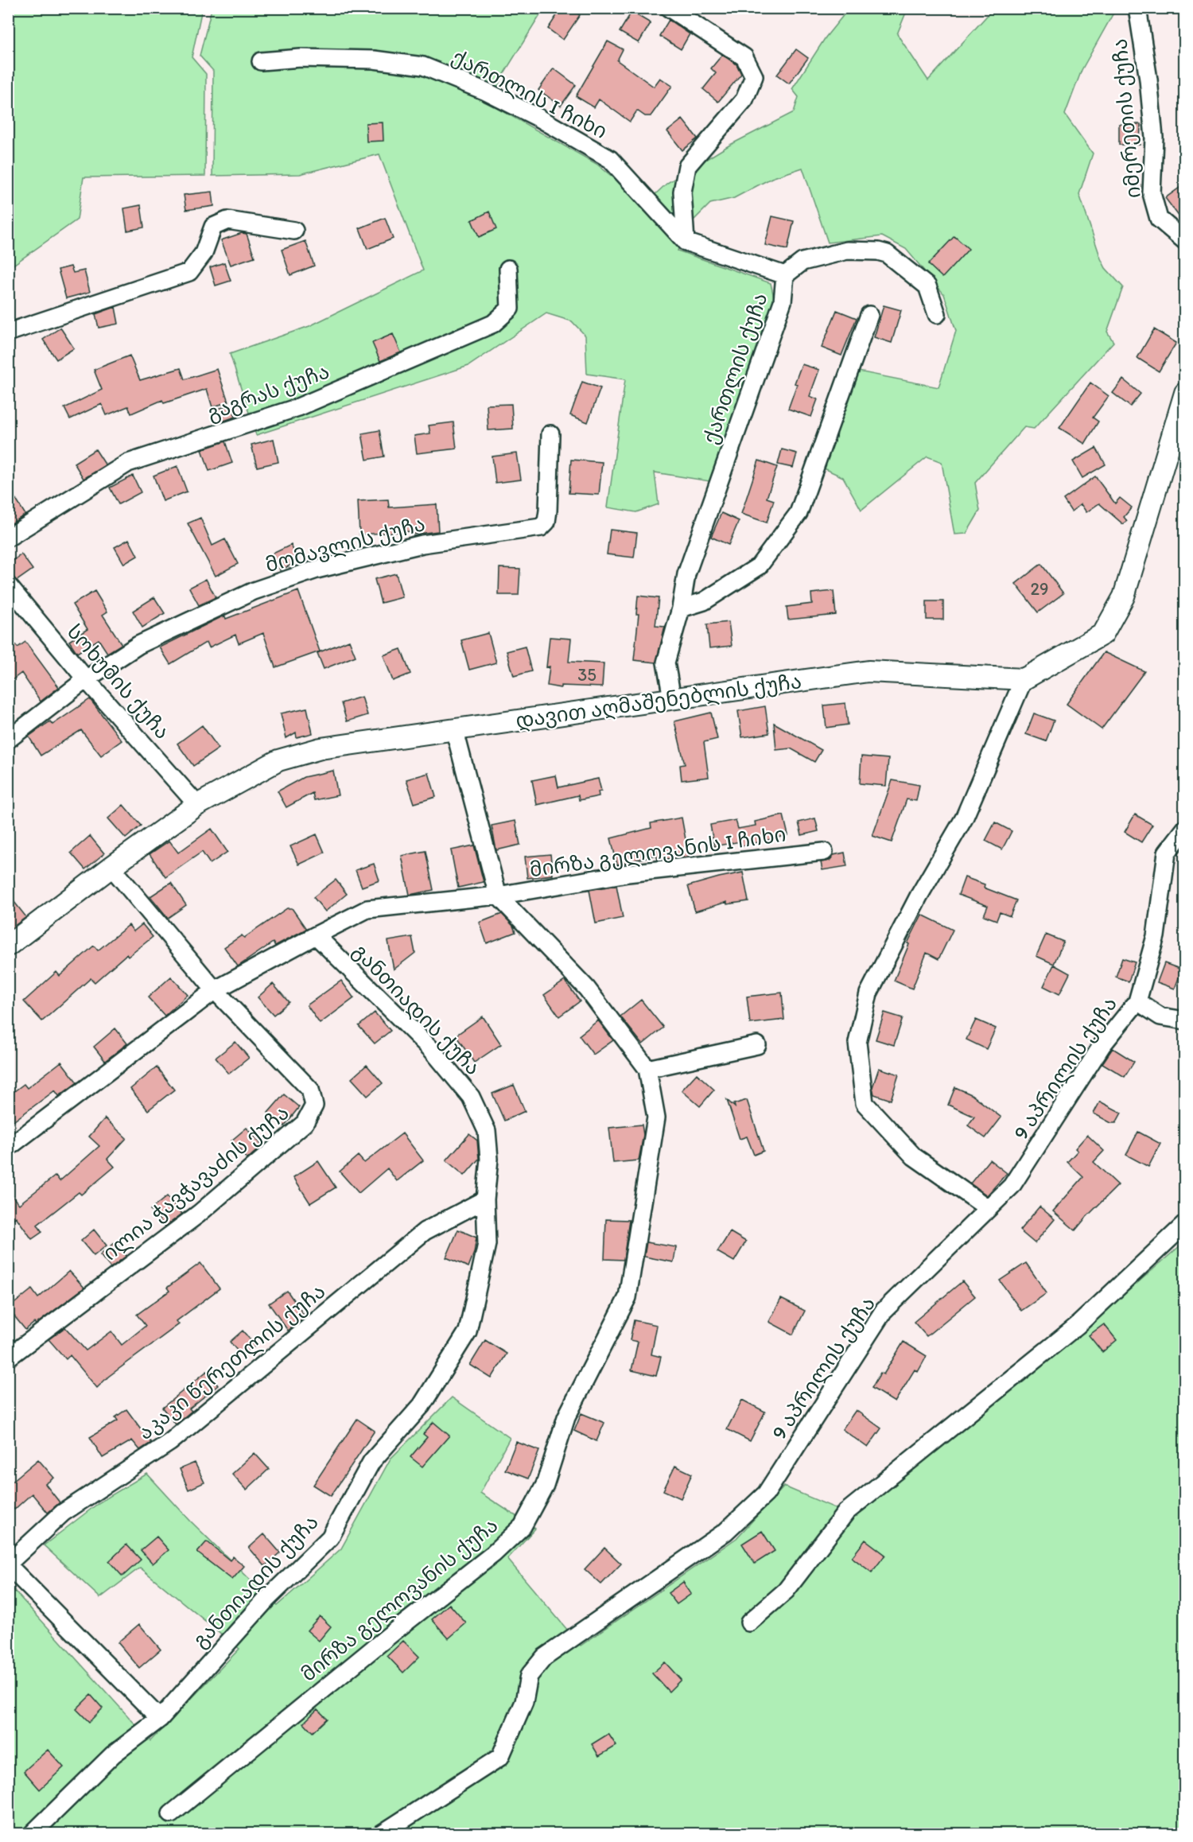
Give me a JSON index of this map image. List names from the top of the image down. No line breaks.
{"streets":{"street":["ქართლის I ჩიხი","იმერეთის ქუჩა","ქართლის ქუჩა","გაგრას ქუჩა","მომავლის ქუჩა","სოხუმის ქუჩა","დავით აღმაშენებლის ქუჩა","მირზა გელოვანის I ჩიხი","განთიადის ქუჩა","9 აპრილის ქუჩა","ილია ჭავჭავაძის ქუჩა","აკაკი წერეთლის ქუჩა","მირზა გელოვანის ქუჩა"]},"crossings":[["ქართლის I ჩიხი","ქართლის ქუჩა"],["ქართლის ქუჩა","დავით აღმაშენებლის ქუჩა"],["მომავლის ქუჩა","სოხუმის ქუჩა"],["სოხუმის ქუჩა","დავით აღმაშენებლის ქუჩა"],["დავით აღმაშენებლის ქუჩა","ილია ჭავჭავაძის ქუჩა"],["დავით აღმაშენებლის ქუჩა","მირზა გელოვანის ქუჩა"],["მირზა გელოვანის I ჩიხი","განთიადის ქუჩა"],["მირზა გელოვანის I ჩიხი","ილია ჭავჭავაძის ქუჩა"],["მირზა გელოვანის I ჩიხი","მირზა გელოვანის ქუჩა"],["განთიადის ქუჩა","აკაკი წერეთლის ქუჩა"]],"house_numbers":["29","35"]}
